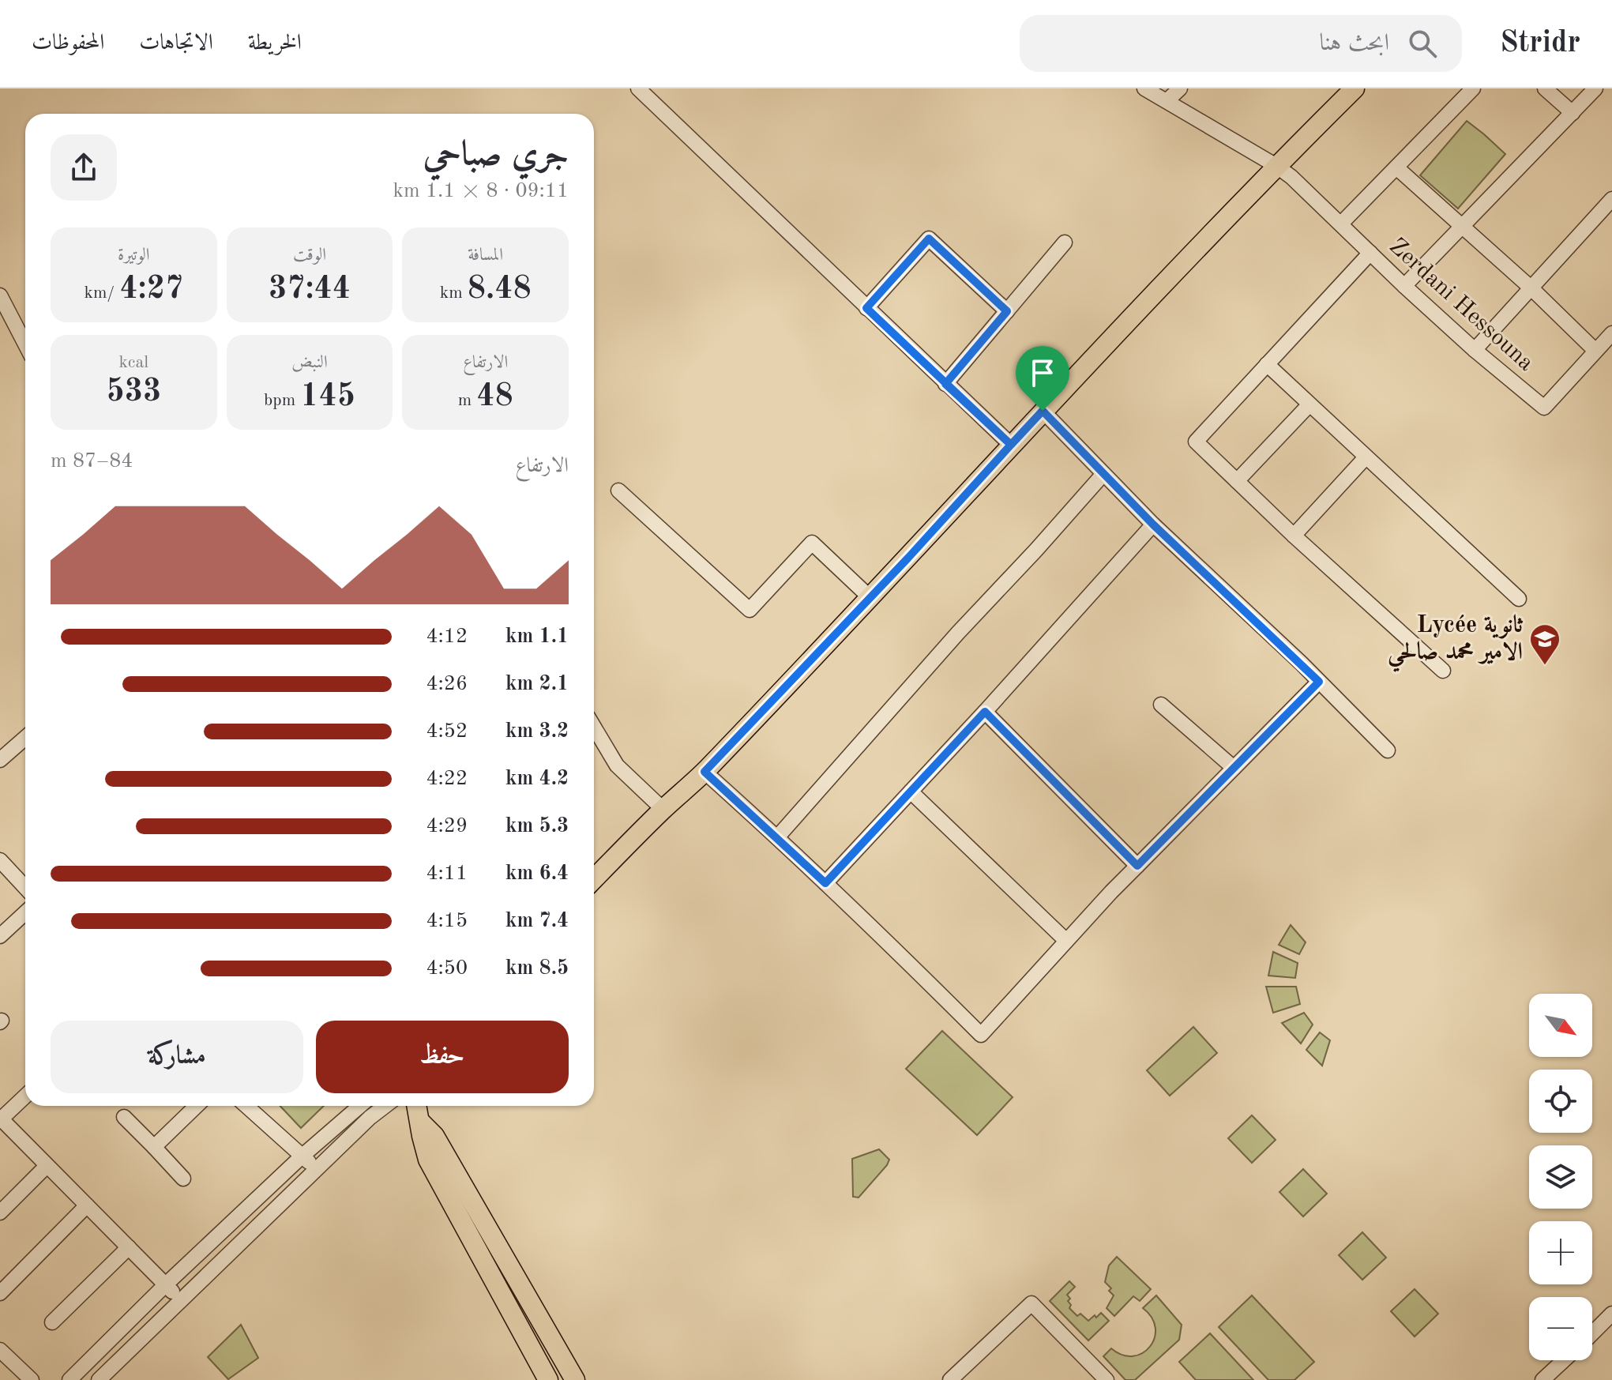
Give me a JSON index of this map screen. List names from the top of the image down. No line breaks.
{"streets":{"street":["Zerdani Hessouna"]},"places":{"school or university":["Lycée ثانوية الامير محمد صالحي"]},"north":"bottom right","page":{"header":"Stridr","search":"ابحث هنا","nav":["الخريطة","الاتجاهات","المحفوظات"],"heading":["جري صباحي","09:11 · 8 × 1.1 km"],"stats":[["المسافة","8.48 km"],["الوقت","37:44"],["الوتيرة","4:27 /km"],["الارتفاع","48 m"],["النبض","145 bpm"],["kcal","533"]],"chart":["الارتفاع","84–87 m"],"list":[{"name":"1.1 km","note":"4:12"},{"name":"2.1 km","note":"4:26"},{"name":"3.2 km","note":"4:52"},{"name":"4.2 km","note":"4:22"},{"name":"5.3 km","note":"4:29"},{"name":"6.4 km","note":"4:11"},{"name":"7.4 km","note":"4:15"},{"name":"8.5 km","note":"4:50"}],"map_buttons":["+","−"],"buttons":["حفظ","مشاركة"]}}
